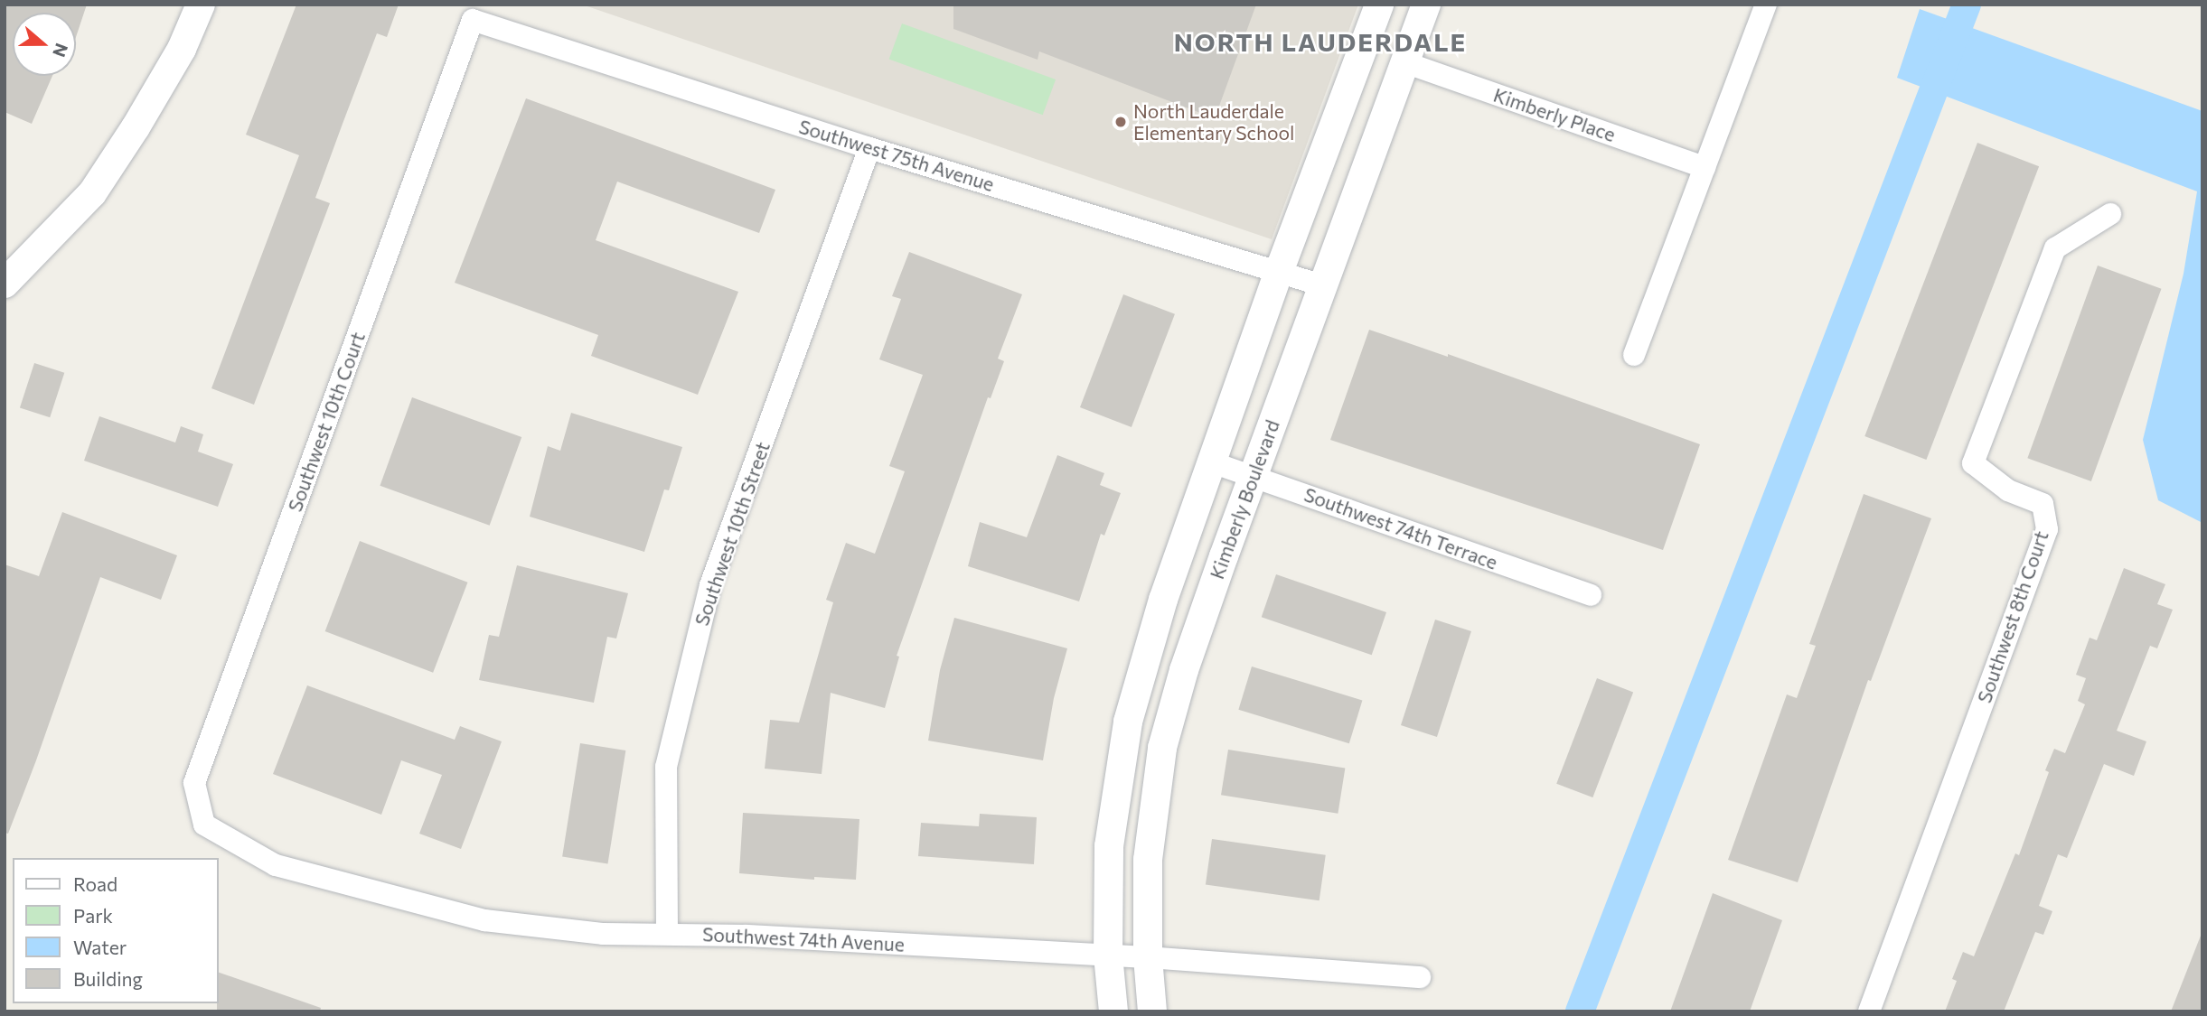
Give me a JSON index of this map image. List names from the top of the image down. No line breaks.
{"streets":{"street":["Kimberly Place","Southwest 75th Avenue","Southwest 10th Court","Kimberly Boulevard","Southwest 74th Terrace","Southwest 10th Street","Southwest 8th Court","Southwest 74th Avenue"]},"crossings":[["Kimberly Place","Kimberly Boulevard"],["Southwest 75th Avenue","Southwest 10th Court"],["Southwest 75th Avenue","Kimberly Boulevard"],["Southwest 75th Avenue","Southwest 10th Street"],["Southwest 10th Court","Southwest 74th Avenue"],["Kimberly Boulevard","Southwest 74th Terrace"],["Kimberly Boulevard","Southwest 74th Avenue"],["Southwest 10th Street","Southwest 74th Avenue"]],"districts":["NORTH LAUDERDALE"],"places":["North Lauderdale Elementary School"],"legend":["Road","Park","Water","Building"],"north":"right"}
